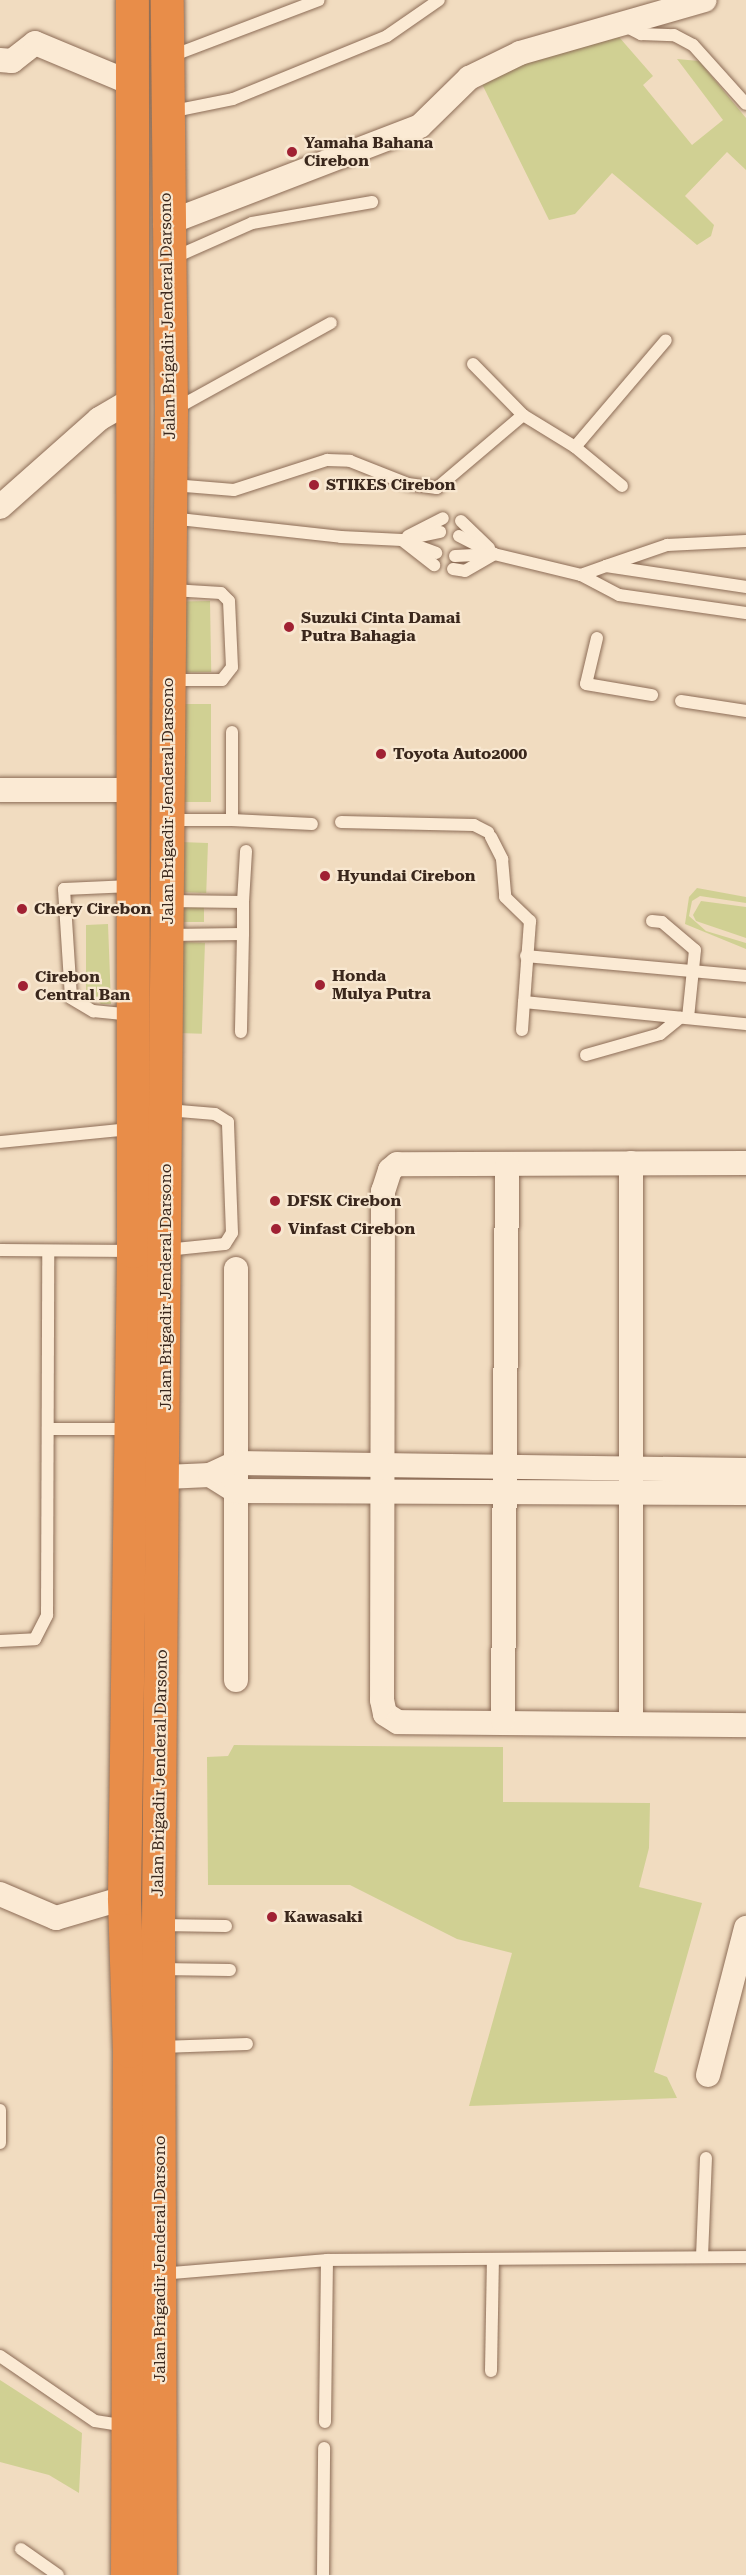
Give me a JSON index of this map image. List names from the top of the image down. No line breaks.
{"streets":{"highway":["Jalan Brigadir Jenderal Darsono"]},"places":["Yamaha Bahana Cirebon","STIKES Cirebon","Suzuki Cinta Damai Putra Bahagia","Toyota Auto2000","Hyundai Cirebon","Chery Cirebon","Honda Mulya Putra","Cirebon Central Ban","DFSK Cirebon","Vinfast Cirebon","Kawasaki"]}
